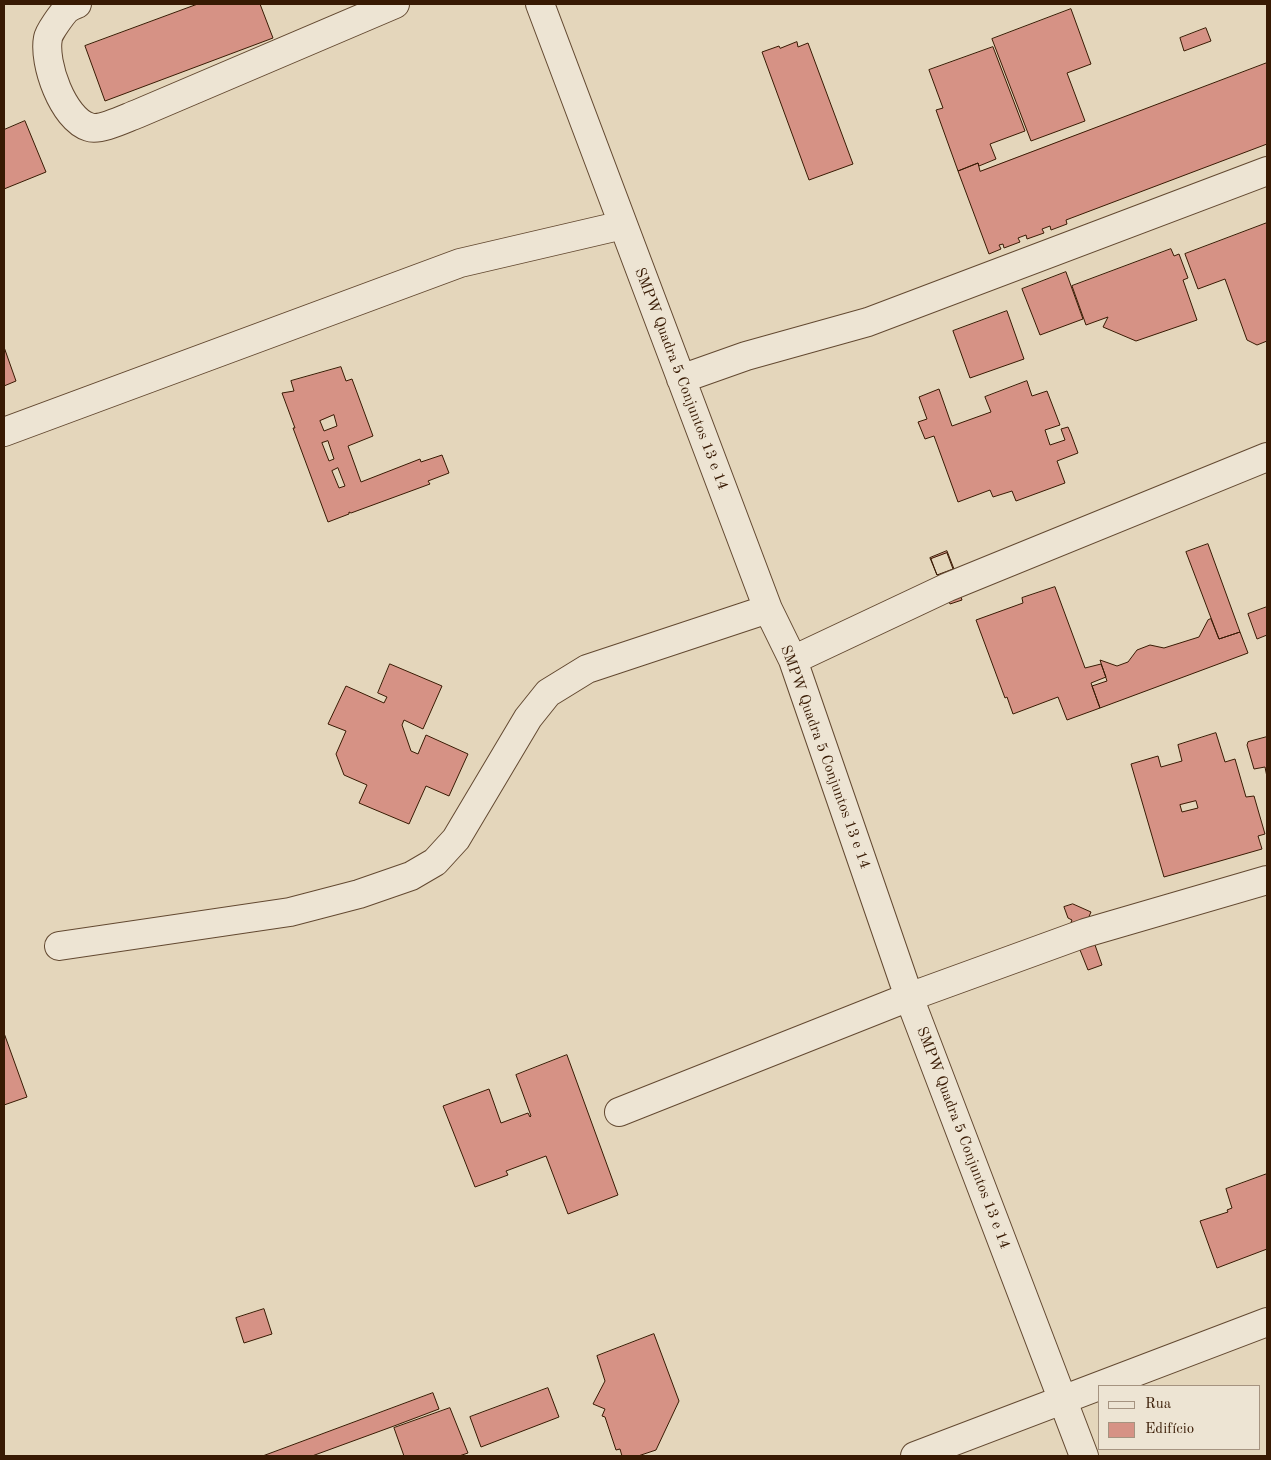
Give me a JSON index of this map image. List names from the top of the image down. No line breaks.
{"streets":{"street":["SMPW Quadra 5 Conjuntos 13 e 14"]},"legend":["Rua","Edifício"]}
